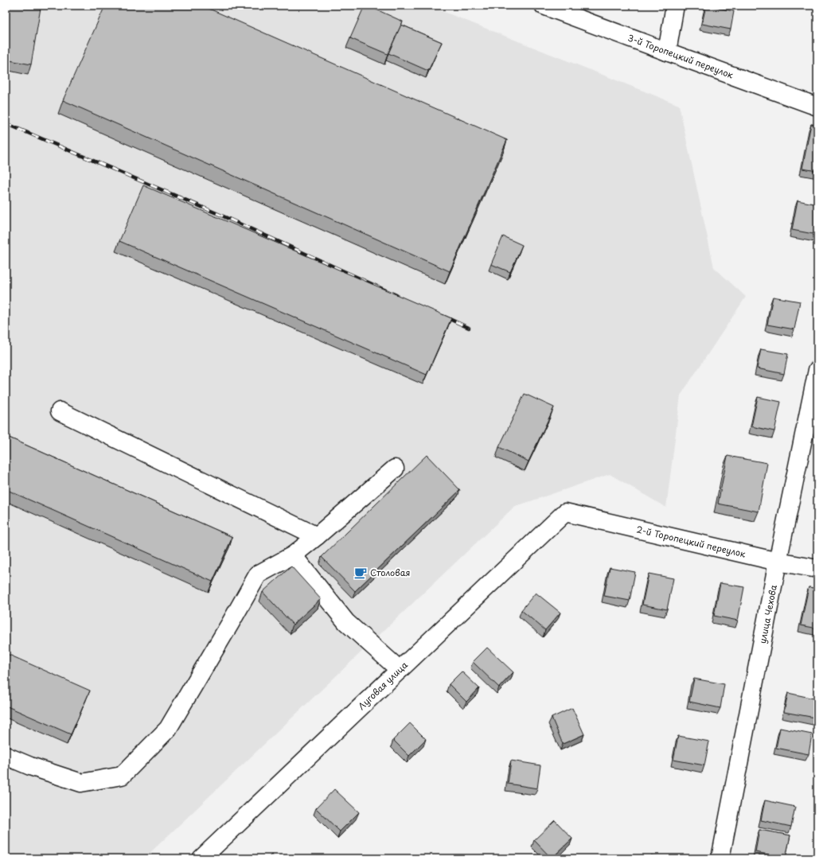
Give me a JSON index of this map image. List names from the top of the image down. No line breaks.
{"streets":{"street":["3-й Торопецкий переулок","2-й Торопецкий переулок","улица Чехова","Луговая улица"]},"crossings":[["2-й Торопецкий переулок","улица Чехова"],["2-й Торопецкий переулок","Луговая улица"]],"places":{"cafe":["Столовая"]}}
